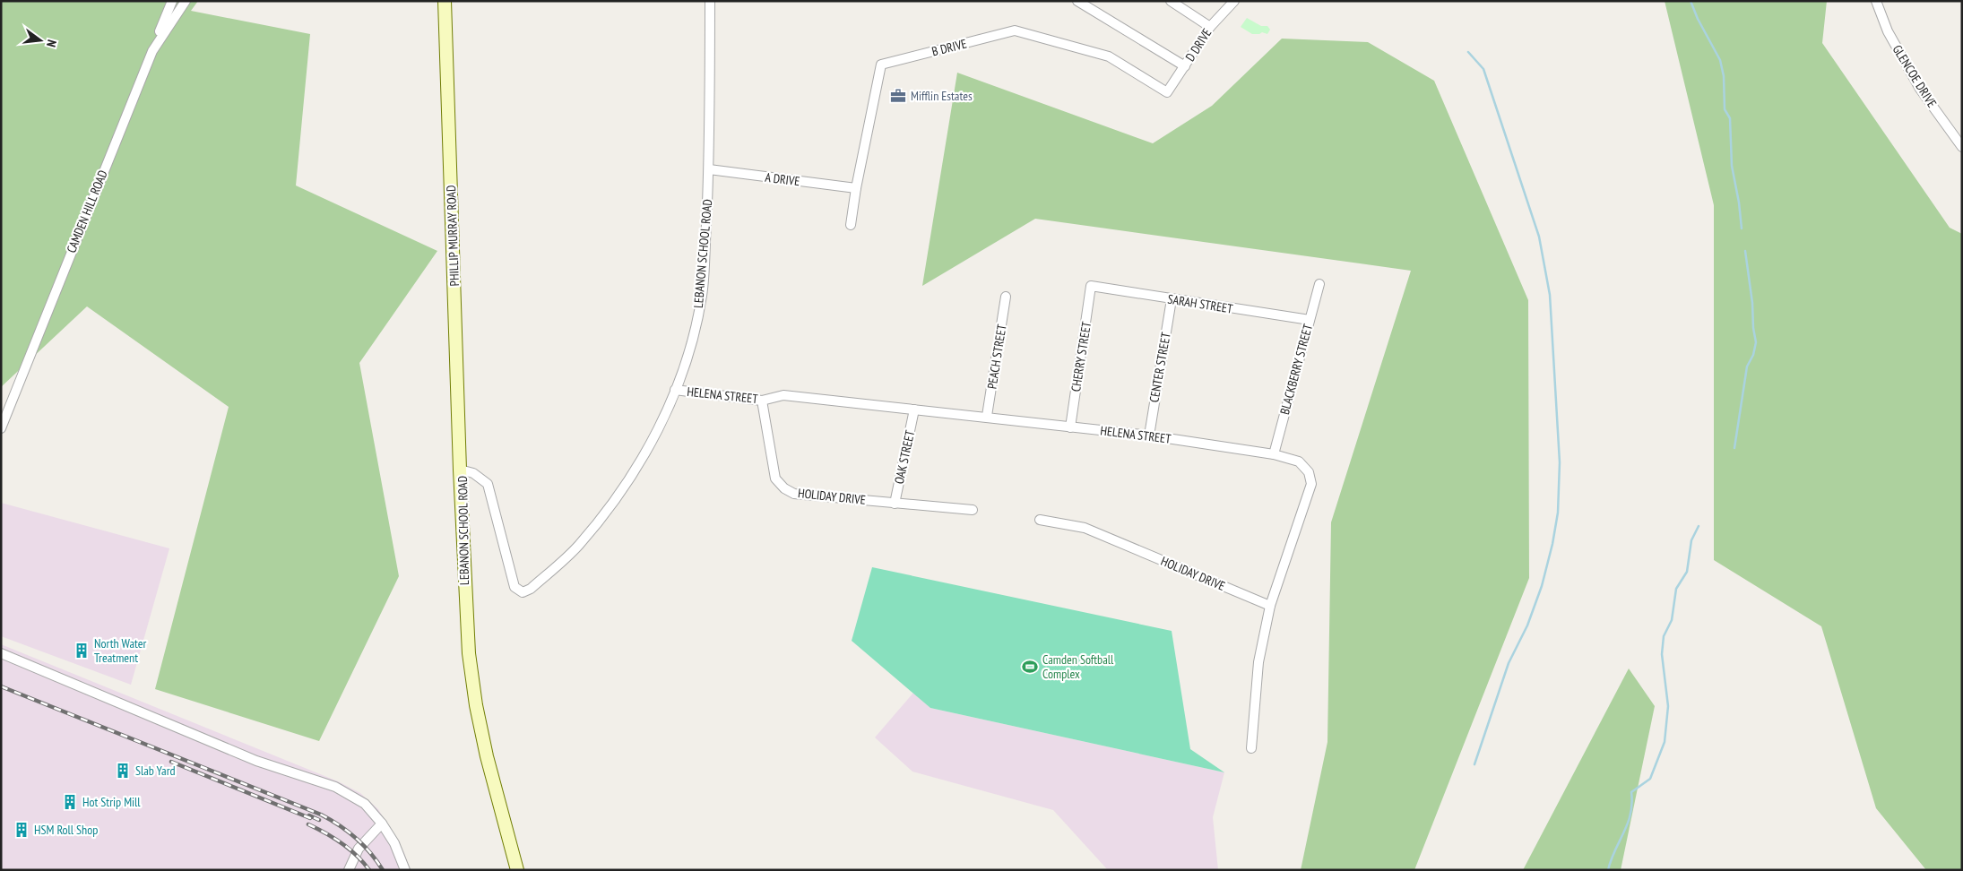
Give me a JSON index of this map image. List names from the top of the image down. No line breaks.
{"streets":{"street":["D DRIVE","B DRIVE","GLENCOE DRIVE","A DRIVE","CAMDEN HILL ROAD","PHILLIP MURRAY ROAD","LEBANON SCHOOL ROAD","SARAH STREET","PEACH STREET","CHERRY STREET","CENTER STREET","BLACKBERRY STREET","HELENA STREET","OAK STREET","HOLIDAY DRIVE"]},"crossings":[["D DRIVE","B DRIVE"],["B DRIVE","A DRIVE"],["A DRIVE","LEBANON SCHOOL ROAD"],["PHILLIP MURRAY ROAD","LEBANON SCHOOL ROAD"],["LEBANON SCHOOL ROAD","HELENA STREET"],["SARAH STREET","CHERRY STREET"],["SARAH STREET","CENTER STREET"],["SARAH STREET","BLACKBERRY STREET"],["PEACH STREET","HELENA STREET"],["CHERRY STREET","HELENA STREET"],["CENTER STREET","HELENA STREET"],["BLACKBERRY STREET","HELENA STREET"],["HELENA STREET","OAK STREET"],["HELENA STREET","HOLIDAY DRIVE"],["OAK STREET","HOLIDAY DRIVE"]],"places":{"office":["Mifflin Estates"],"building":["North Water Treatment","Slab Yard","Hot Strip Mill","HSM Roll Shop"],"sports":["Camden Softball Complex"]},"north":"right"}
